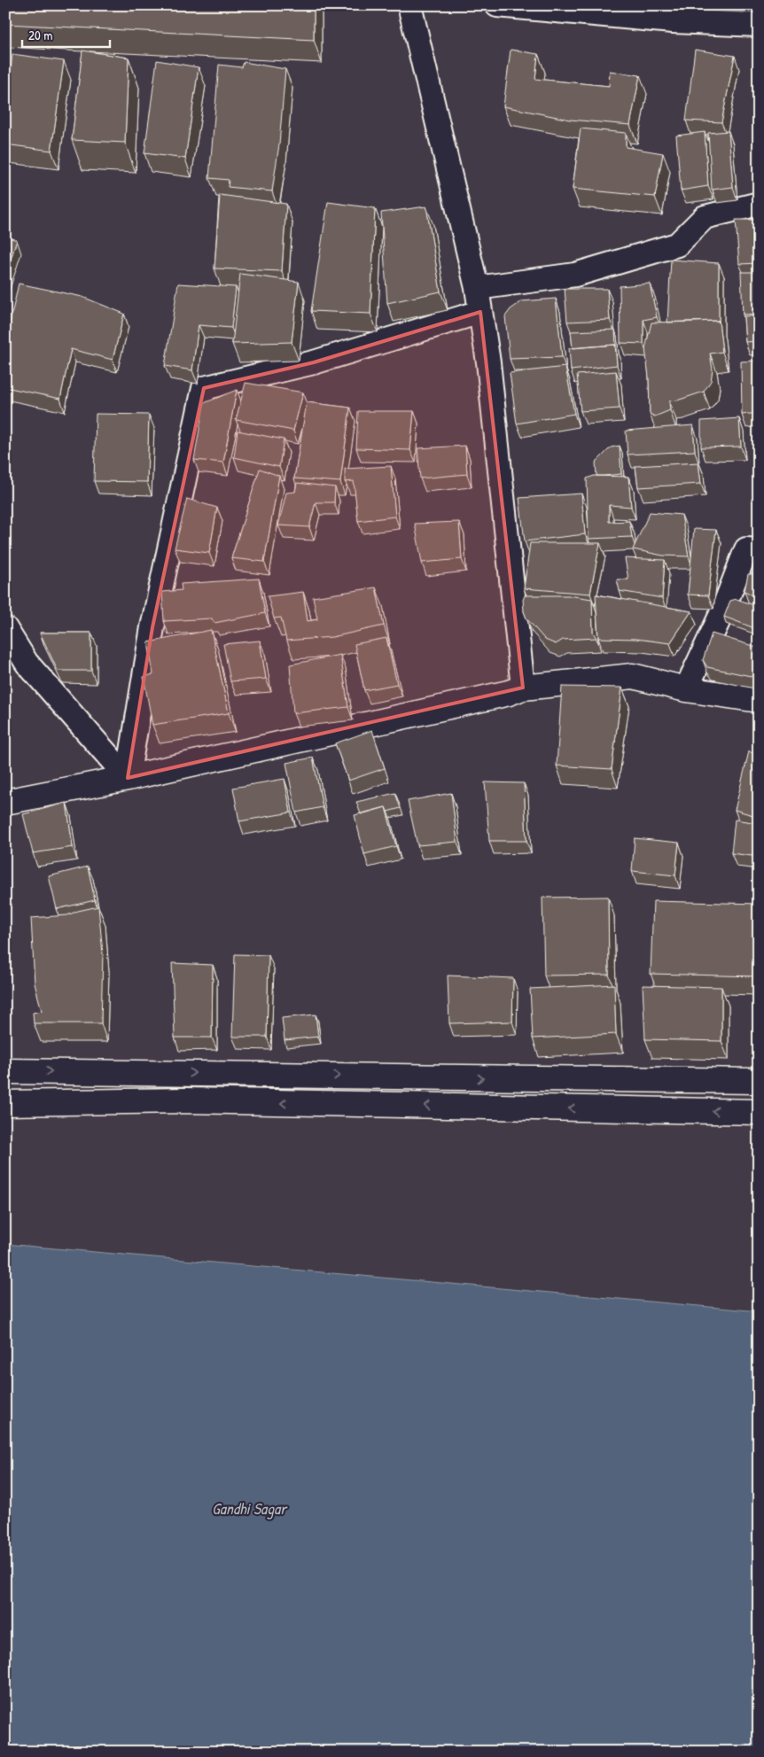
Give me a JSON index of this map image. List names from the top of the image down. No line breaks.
{"water":["Gandhi Sagar"],"scale_bar":"20 m"}
